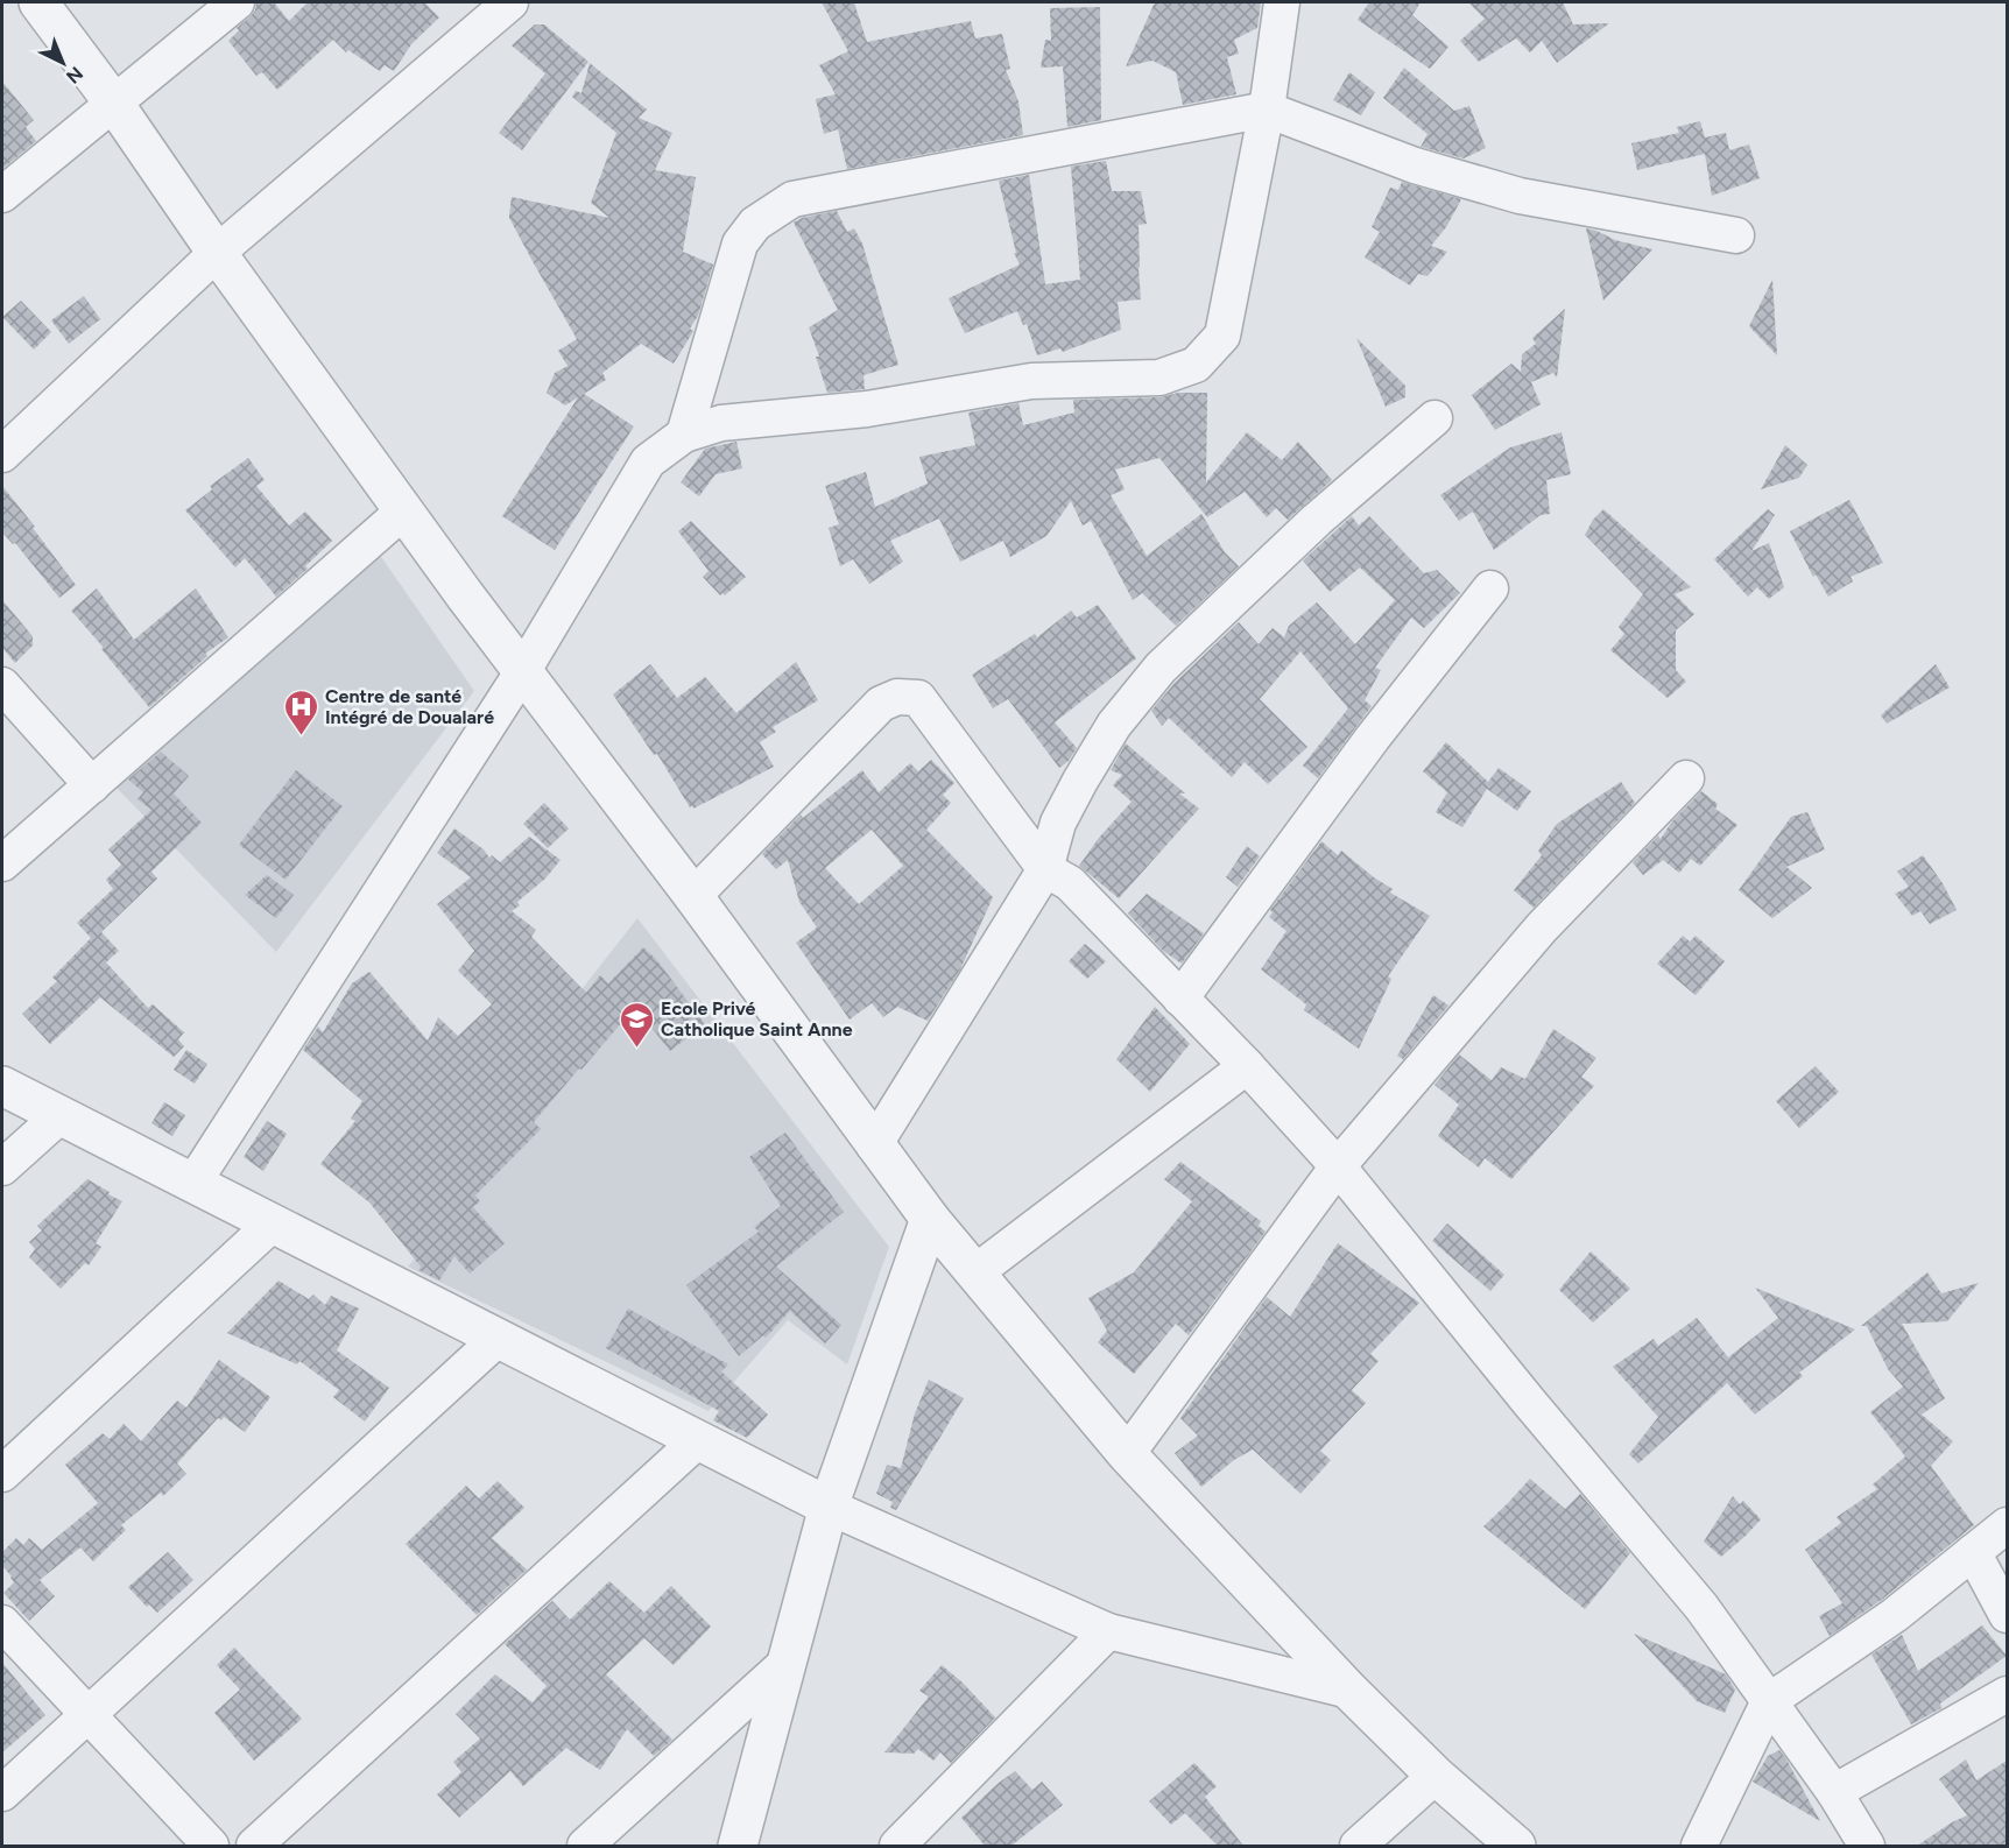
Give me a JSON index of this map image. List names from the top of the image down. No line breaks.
{"places":{"hospital":["Centre de santé Intégré de Doualaré"],"school or university":["Ecole Privé Catholique Saint Anne"]},"north":"bottom right"}
